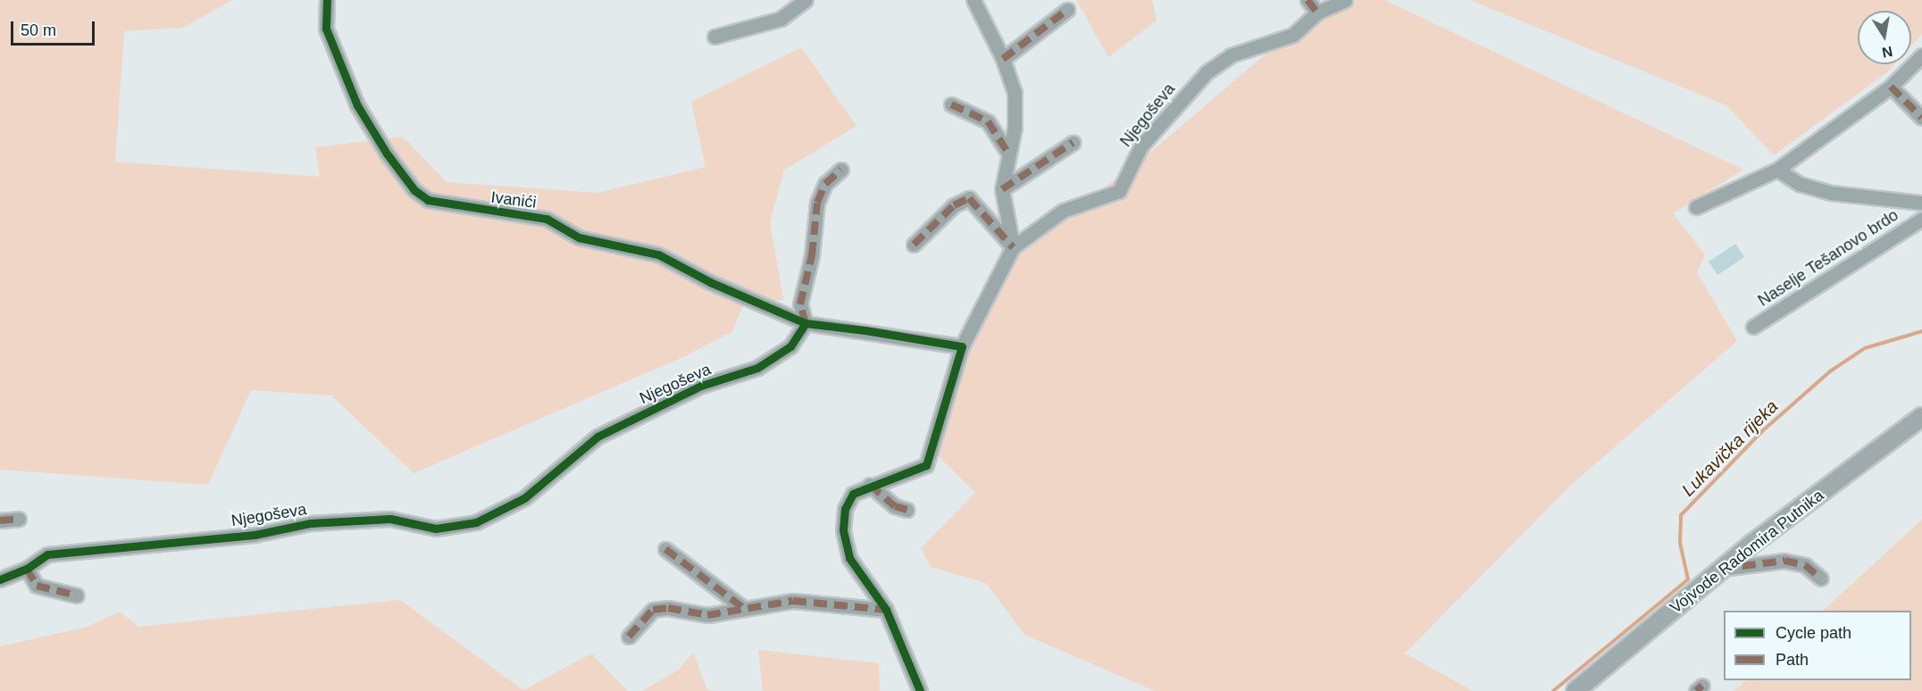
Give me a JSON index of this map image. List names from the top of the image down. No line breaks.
{"streets":{"main road":["Vojvode Radomira Putnika"],"street":["Njegoševa","Ivanići","Naselje Tešanovo brdo"]},"crossings":[["Njegoševa","Ivanići"]],"water":["Lukavička rijeka"],"legend":["Cycle path","Path"],"scale_bar":"50 m","north":"bottom"}
